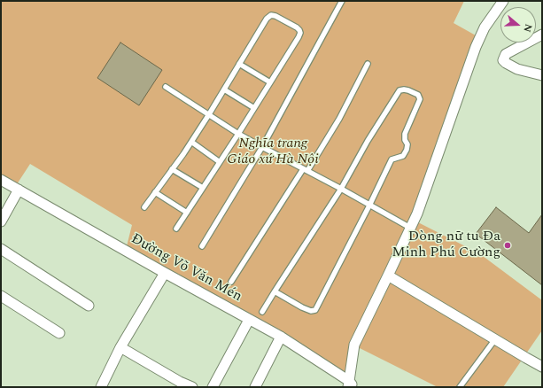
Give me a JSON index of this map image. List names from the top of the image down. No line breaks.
{"streets":{"street":["Đường Võ Văn Mén"]},"parks":["Nghĩa trang Giáo xứ Hà Nội"],"places":["Dòng nữ tu Đa Minh Phú Cường"],"north":"right"}
